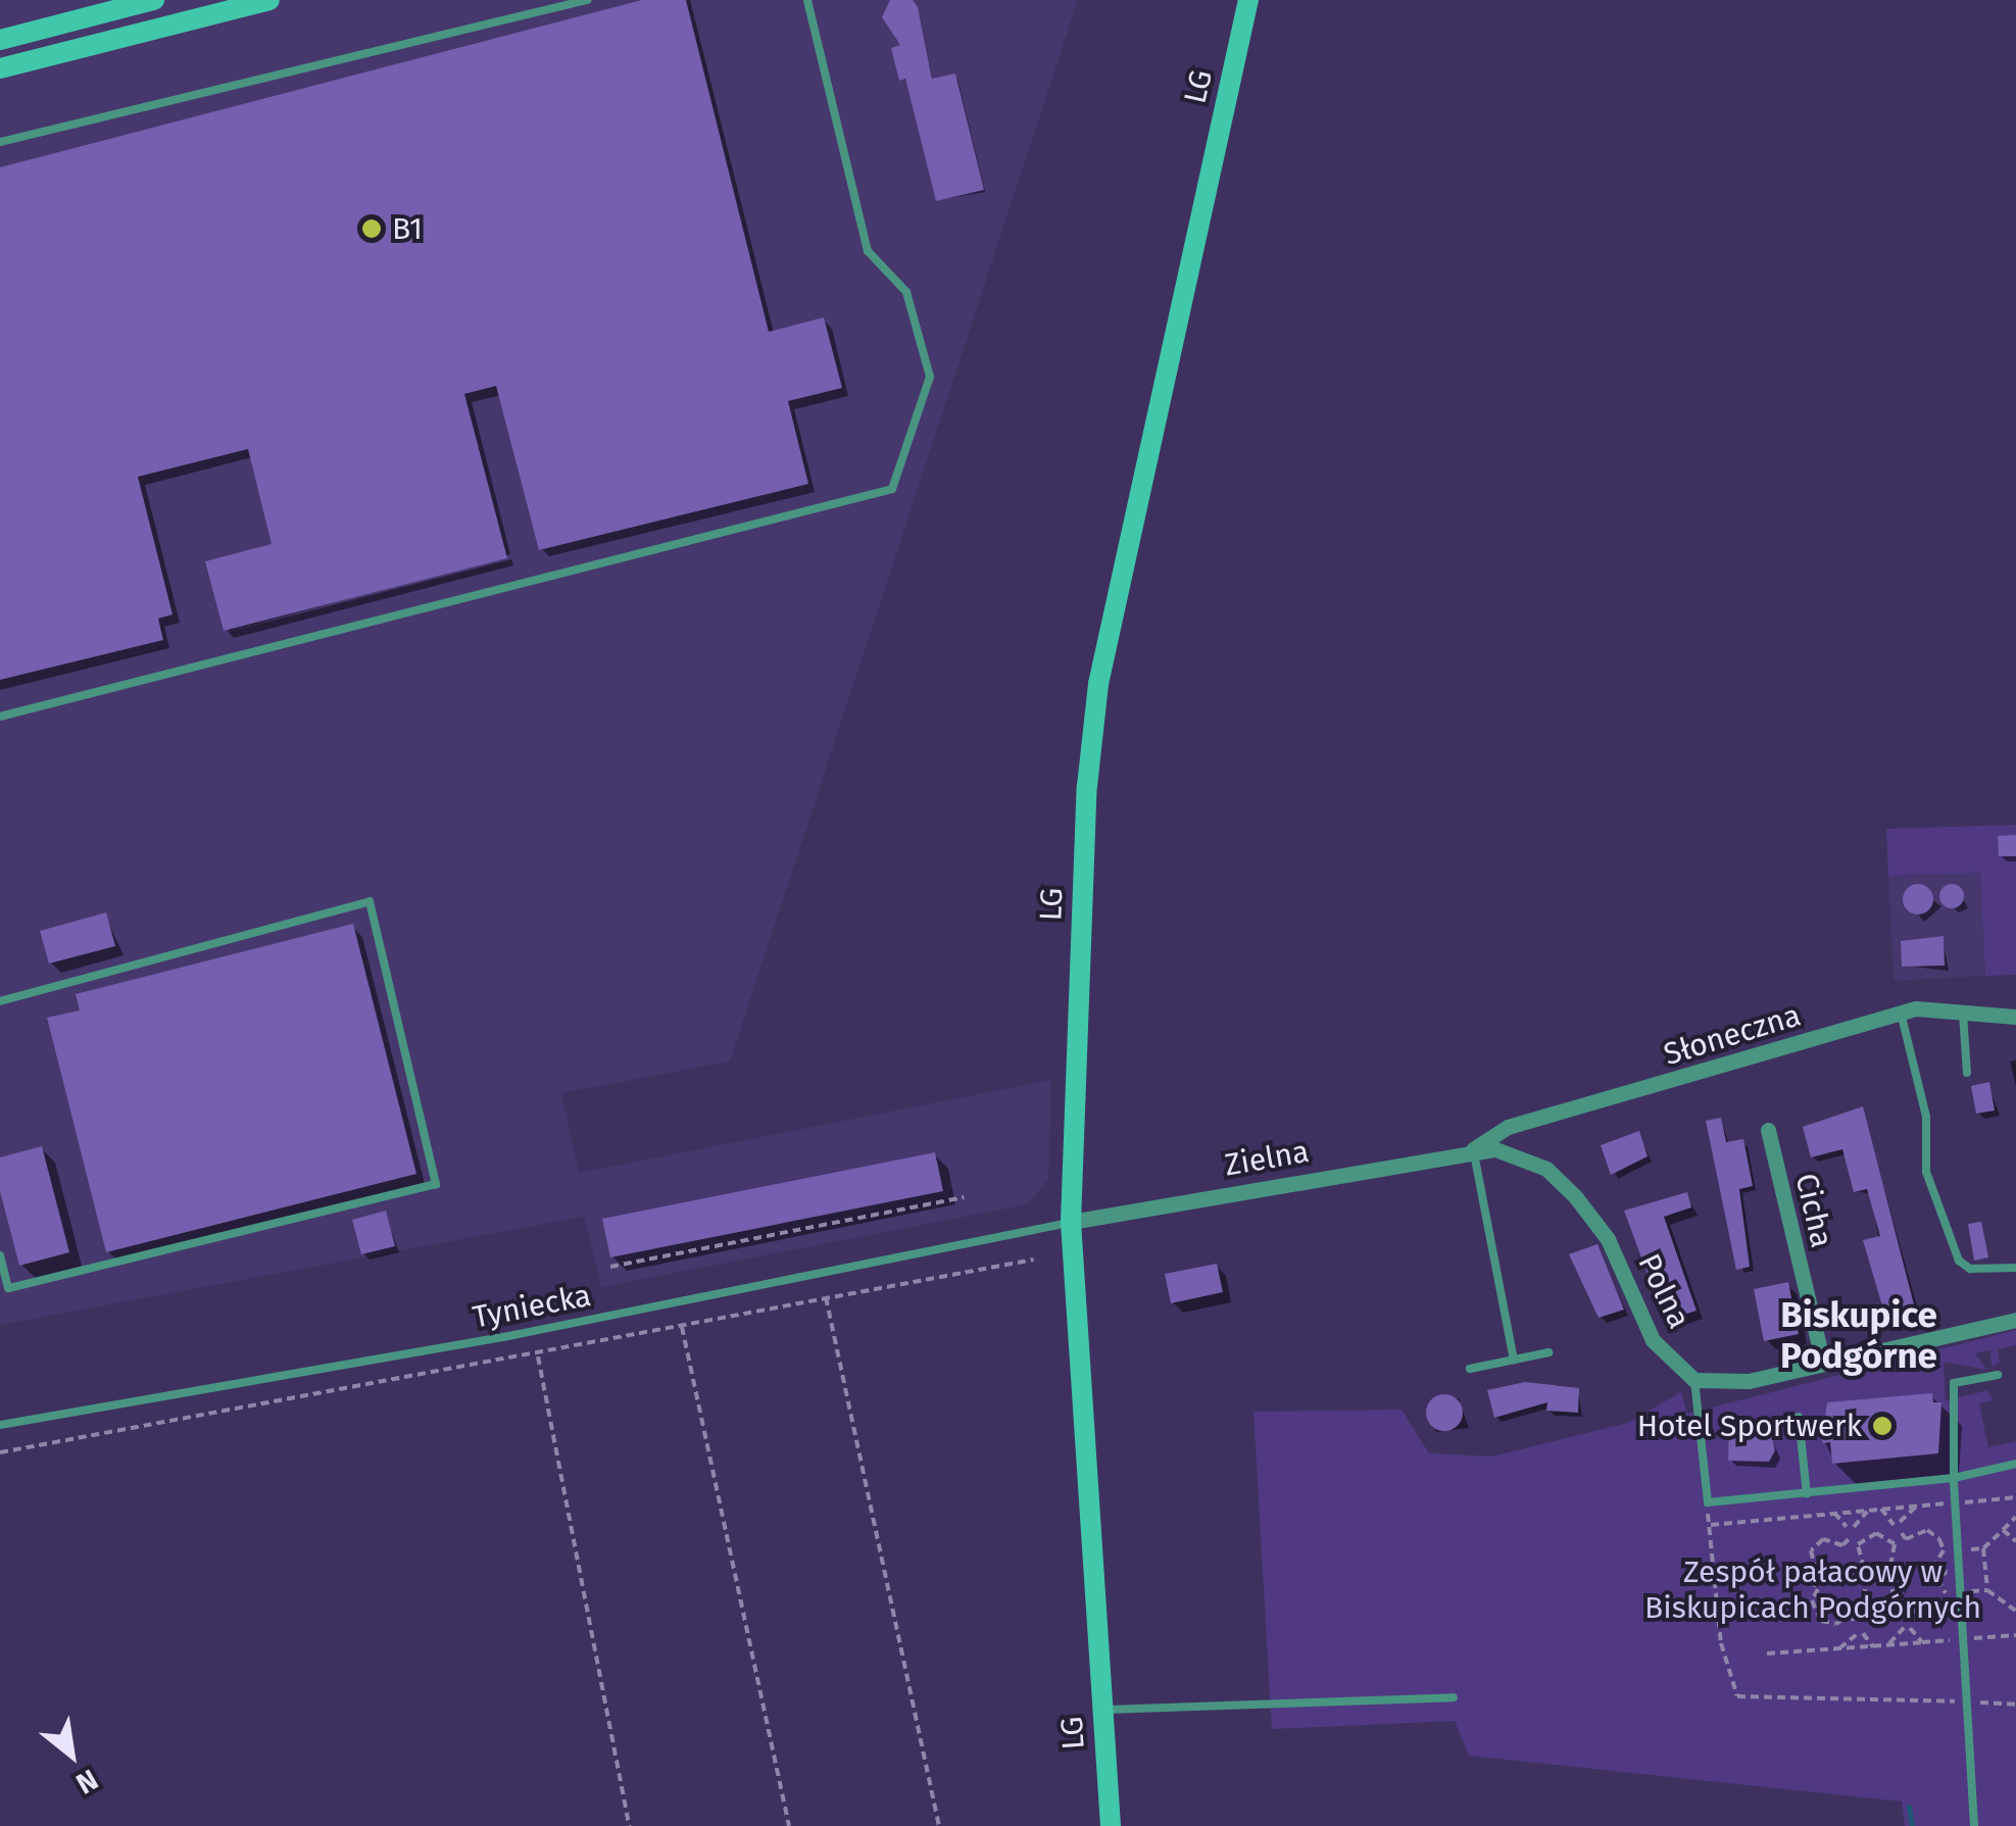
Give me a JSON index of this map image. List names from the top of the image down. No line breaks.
{"streets":{"main road":["LG"],"street":["Słoneczna","Zielna","Cicha","Polna"],"lane":["Tyniecka"]},"crossings":[["LG","Zielna"],["LG","Tyniecka"],["Słoneczna","Zielna"],["Słoneczna","Polna"],["Zielna","Polna"],["Zielna","Tyniecka"]],"districts":["Biskupice Podgórne"],"parks":["Zespół pałacowy w Biskupicach Podgórnych"],"places":["B1","Hotel Sportwerk"],"north":"bottom right"}
